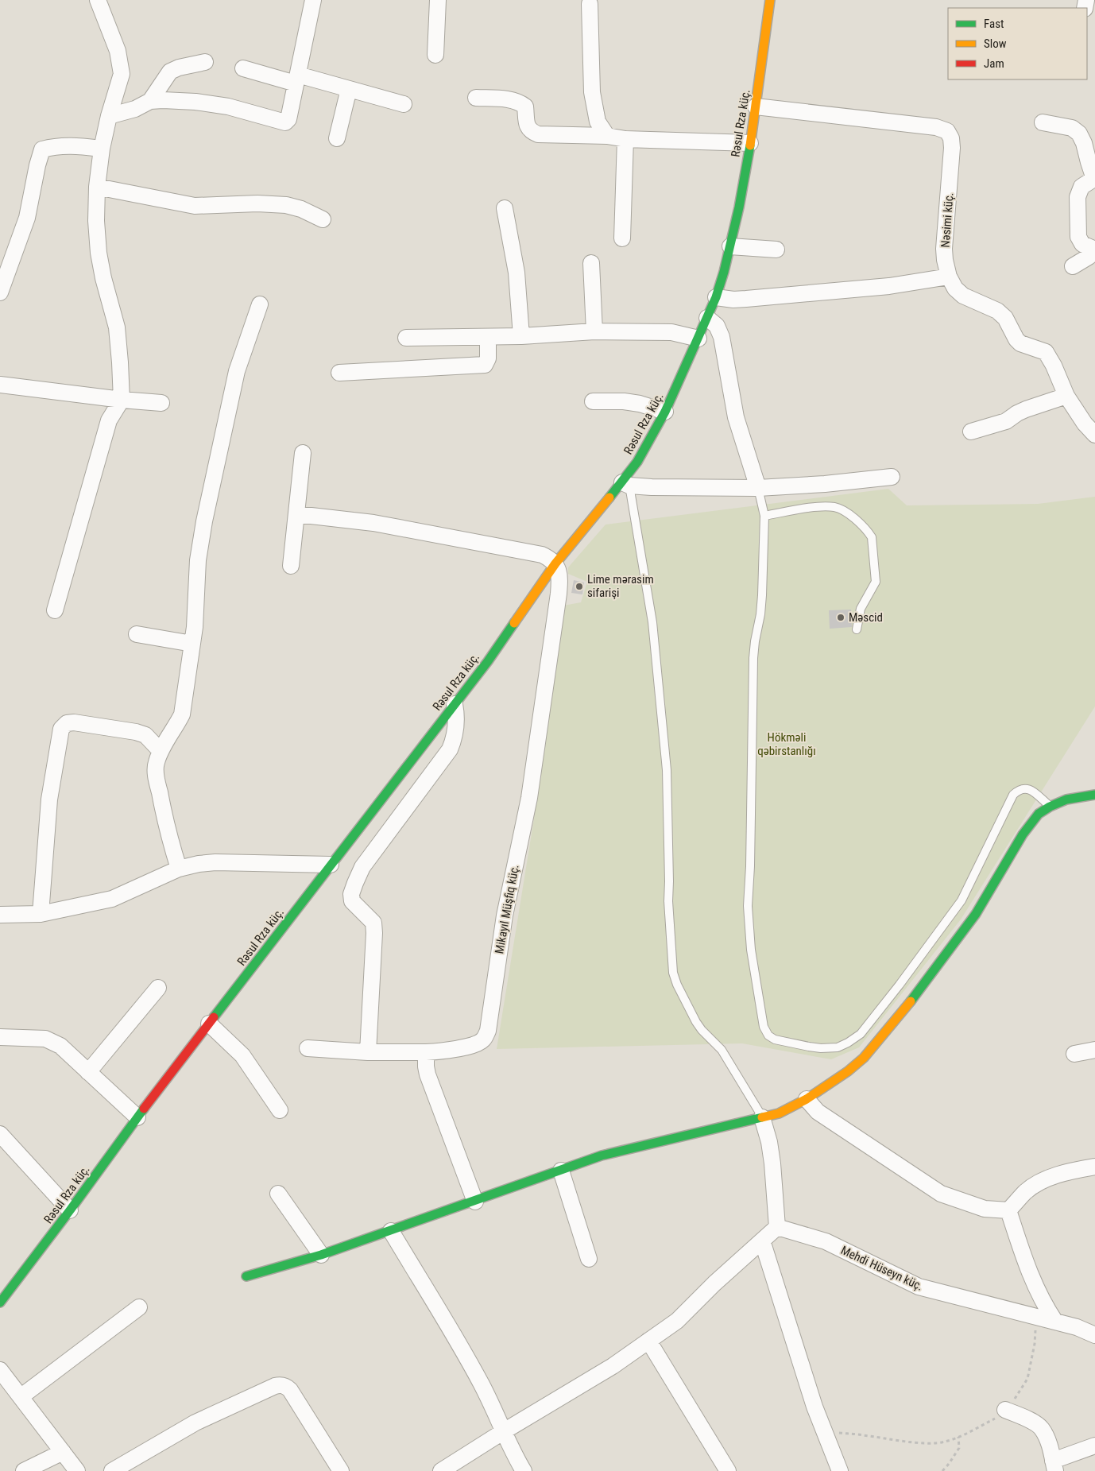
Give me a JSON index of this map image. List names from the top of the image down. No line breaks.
{"streets":{"street":["Rəsul Rza küç.","Nəsimi küç.","Mikayıl Müşfiq küç.","Mehdi Hüseyn küç."]},"crossings":[["Rəsul Rza küç.","Nəsimi küç."],["Rəsul Rza küç.","Mikayıl Müşfiq küç."]],"parks":["Hökməli qəbirstanlığı"],"places":["Lime mərasim sifarişi","Məscid"],"legend":["Fast","Slow","Jam"]}
